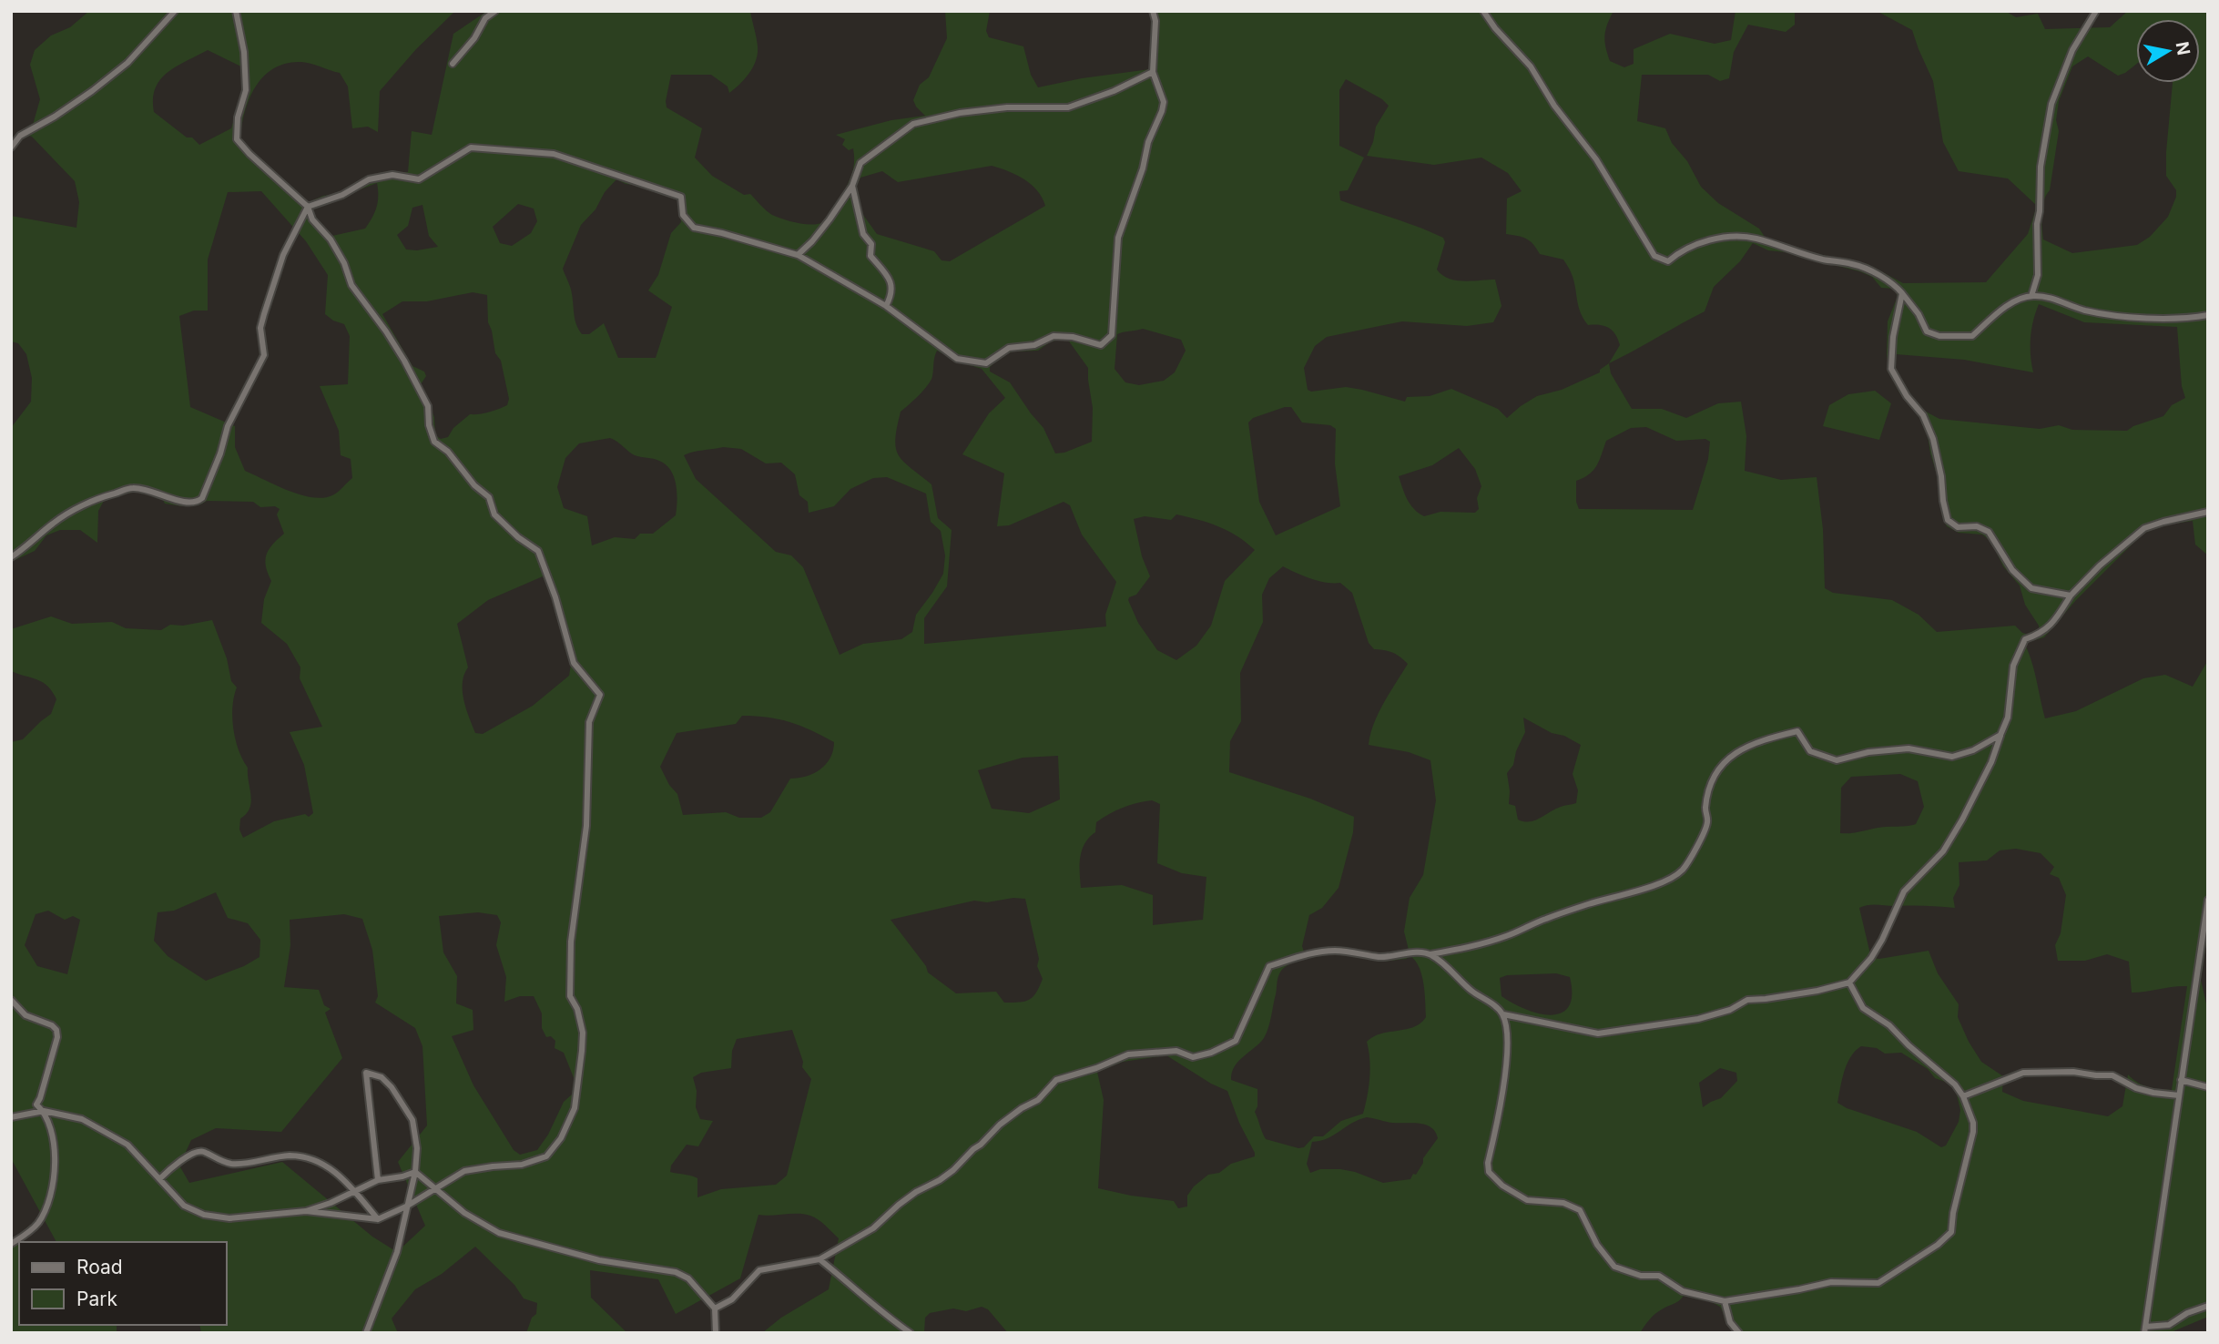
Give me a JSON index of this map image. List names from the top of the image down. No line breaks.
{"legend":["Road","Park"],"north":"right"}
